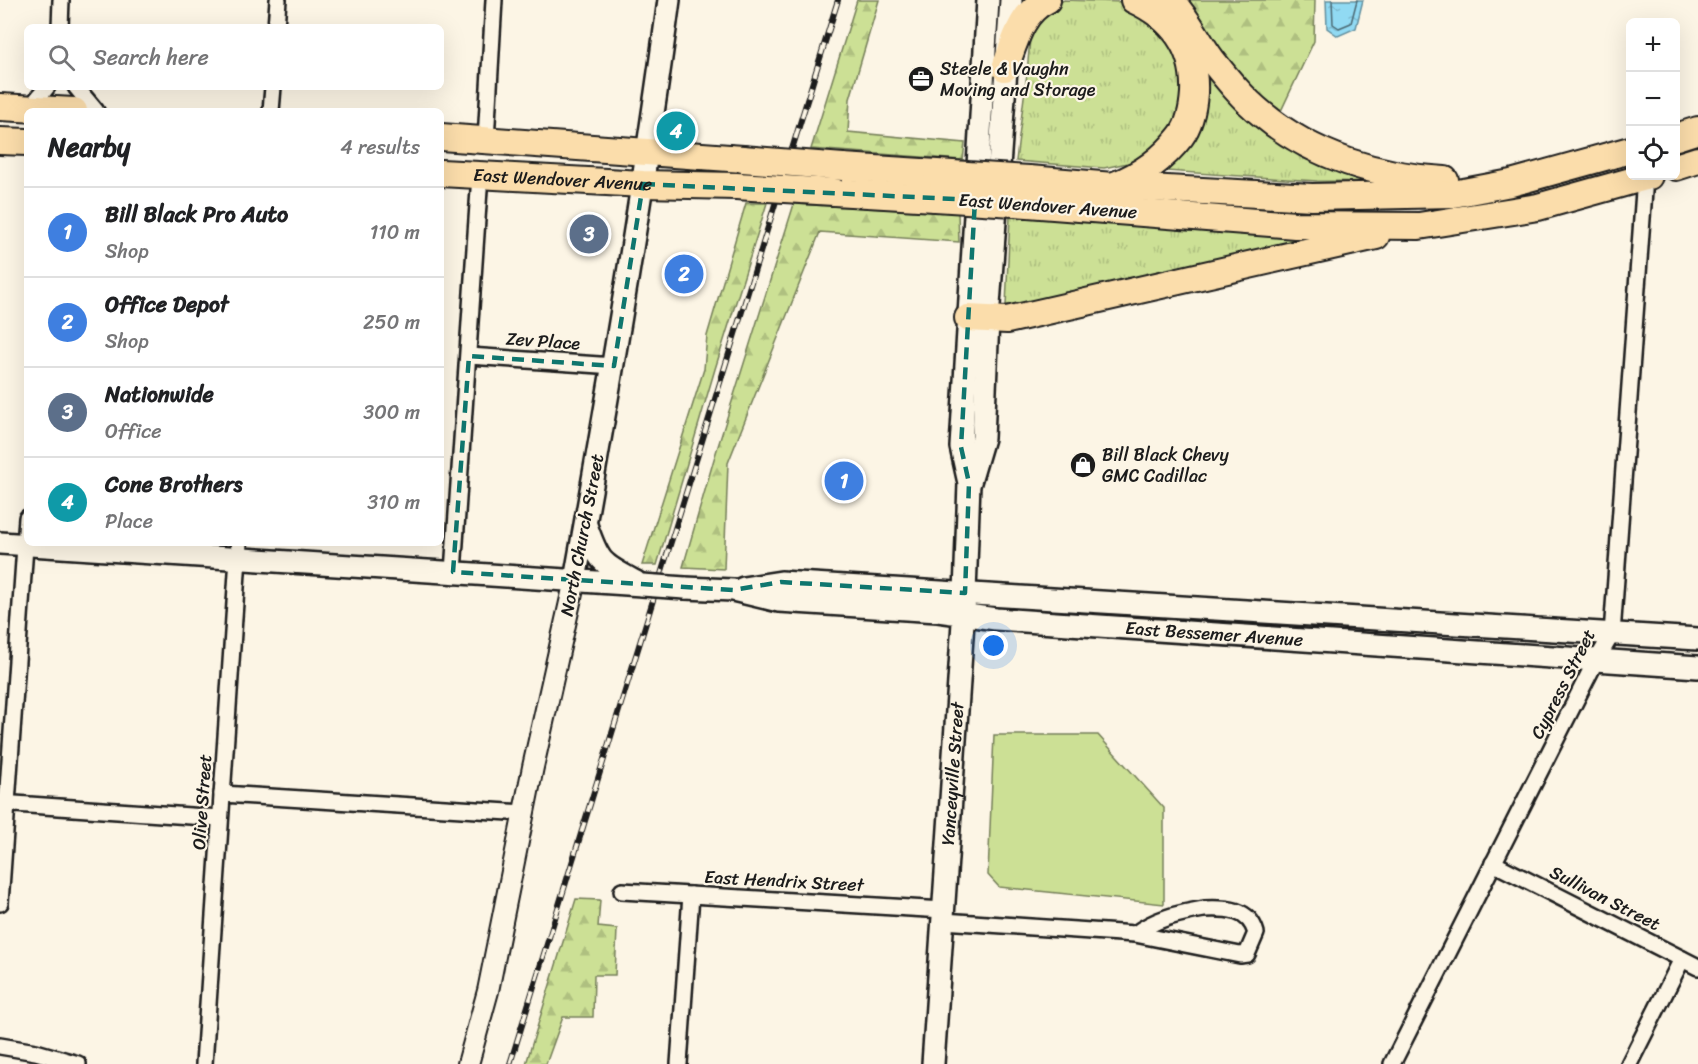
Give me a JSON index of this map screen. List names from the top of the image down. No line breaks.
{"streets":{"highway":["East Wendover Avenue"],"main road":["North Church Street","East Bessemer Avenue","Yanceyville Street"],"street":["Zev Place","Cypress Street","Olive Street","East Hendrix Street","Sullivan Street"]},"crossings":[["East Wendover Avenue","North Church Street"],["Zev Place","North Church Street"],["North Church Street","East Bessemer Avenue"],["East Bessemer Avenue","Cypress Street"],["East Bessemer Avenue","Yanceyville Street"],["East Bessemer Avenue","Olive Street"],["Cypress Street","Sullivan Street"],["Yanceyville Street","East Hendrix Street"]],"places":{"office":["Steele & Vaughn Moving and Storage"],"shop":["Bill Black Chevy GMC Cadillac"]},"page":{"map_buttons":["+","−"],"search":"Search here","heading":["Nearby","4 results"],"pins":["4","3","2","1"],"list":[{"mark":"1","name":"Bill Black Pro Auto","note":"Shop","value":"110 m"},{"mark":"2","name":"Office Depot","note":"Shop","value":"250 m"},{"mark":"3","name":"Nationwide","note":"Office","value":"300 m"},{"mark":"4","name":"Cone Brothers","note":"Place","value":"310 m"}]}}
